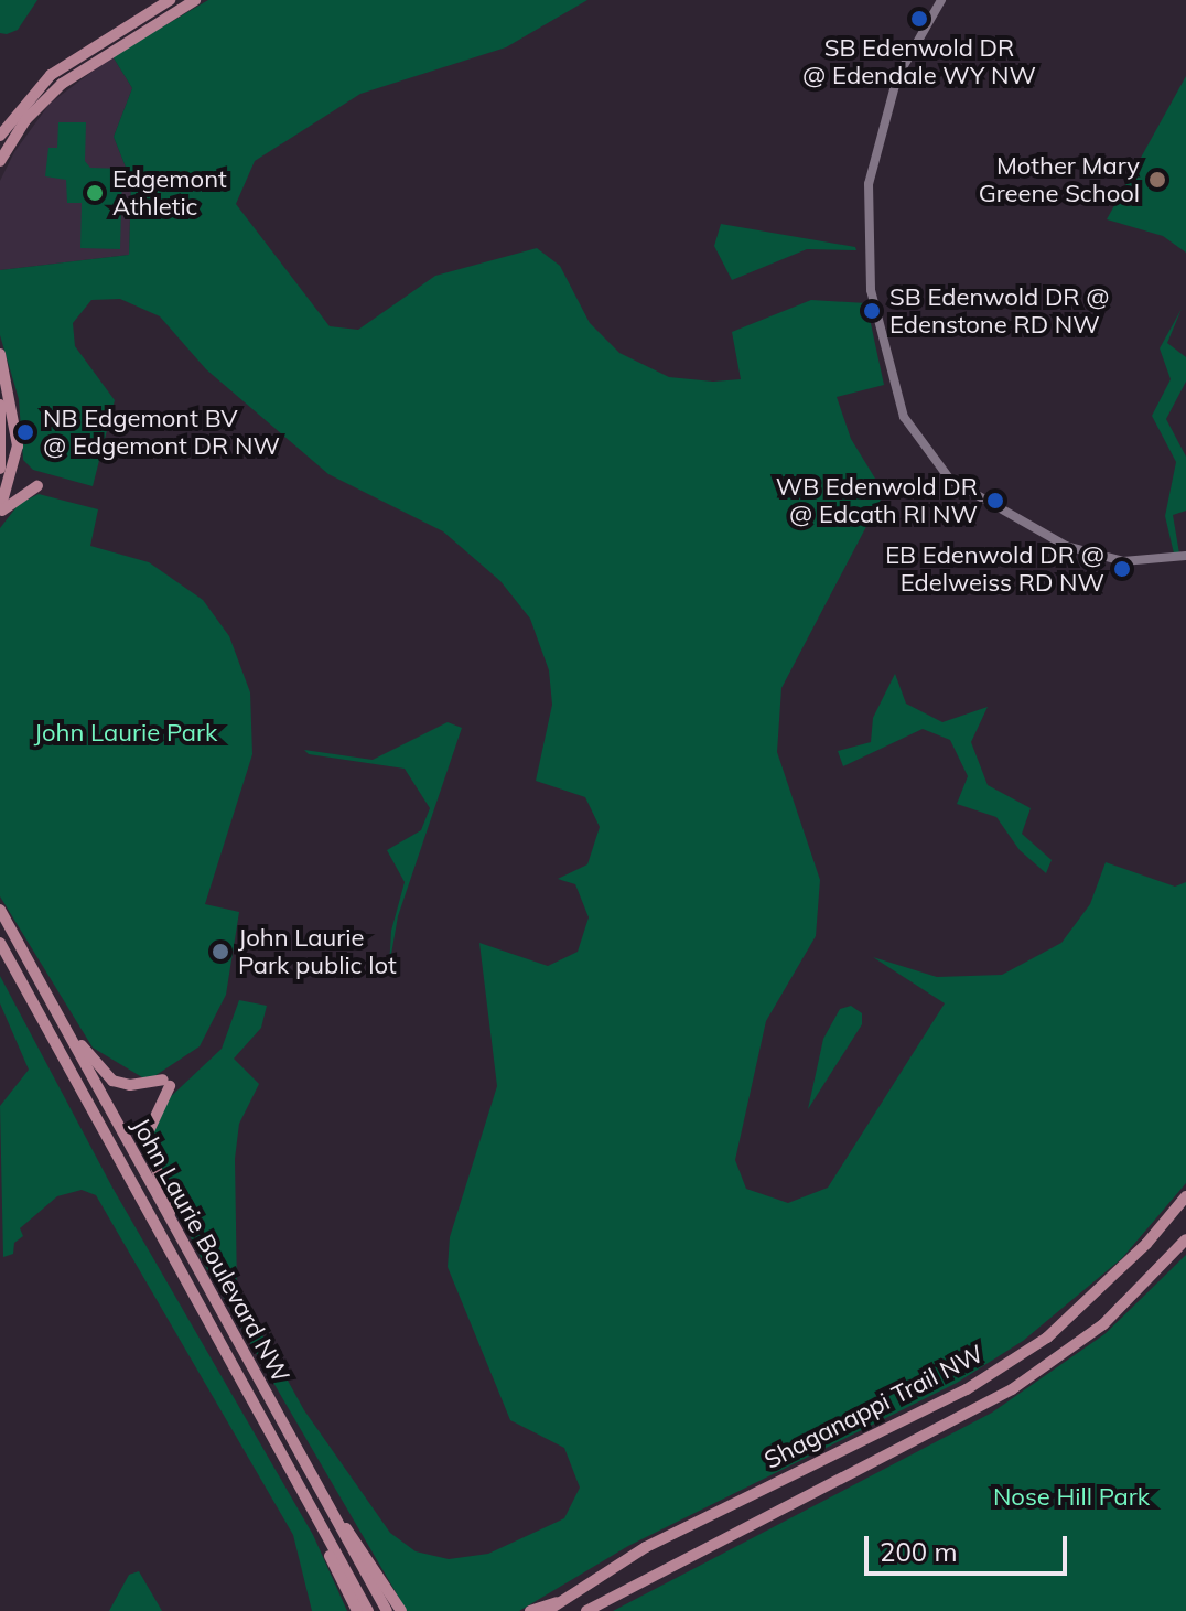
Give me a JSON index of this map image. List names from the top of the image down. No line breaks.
{"streets":{"main road":["John Laurie Boulevard NW","Shaganappi Trail NW"]},"parks":["John Laurie Park","Nose Hill Park"],"places":["SB Edenwold DR @ Edendale WY NW","Mother Mary Greene School","Edgemont Athletic","SB Edenwold DR @ Edenstone RD NW","NB Edgemont BV @ Edgemont DR NW","WB Edenwold DR @ Edcath RI NW","EB Edenwold DR @ Edelweiss RD NW","John Laurie Park public lot"],"scale_bar":"200 m"}
